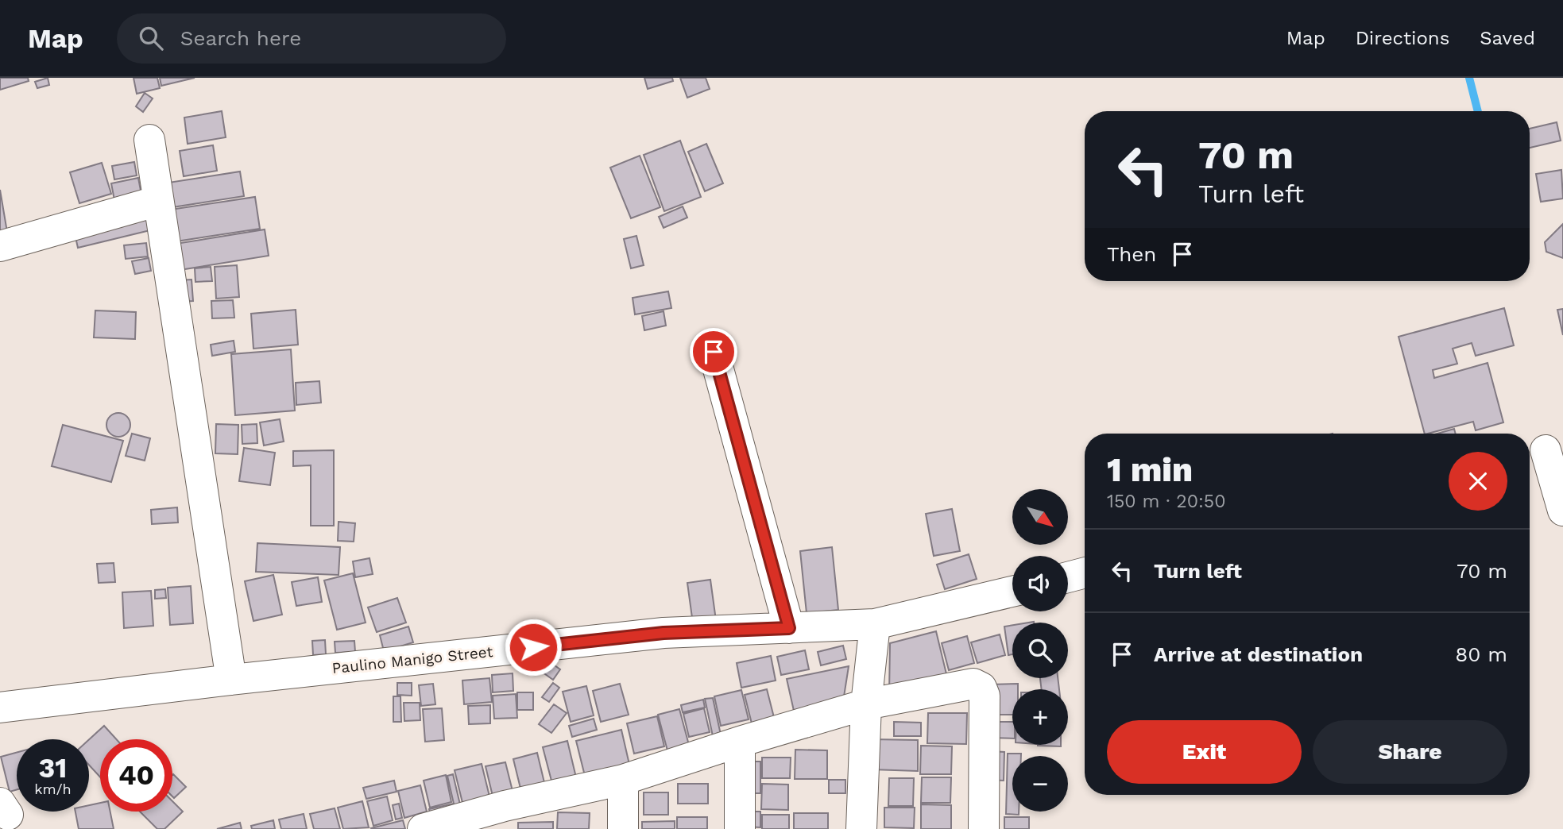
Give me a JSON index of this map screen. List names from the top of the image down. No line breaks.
{"streets":{"street":["Paulino Manigo Street"]},"north":"bottom right","page":{"header":"Map","search":"Search here","nav":["Map","Directions","Saved"],"turn":["70 m","Turn left"],"then":"Then","heading":["1 min","150 m · 20:50"],"map_buttons":["+","−"],"list":[{"name":"Turn left","value":"70 m"},{"name":"Arrive at destination","value":"80 m"}],"buttons":["Exit","Share"],"speed":"31 km/h","limit":"40"}}
